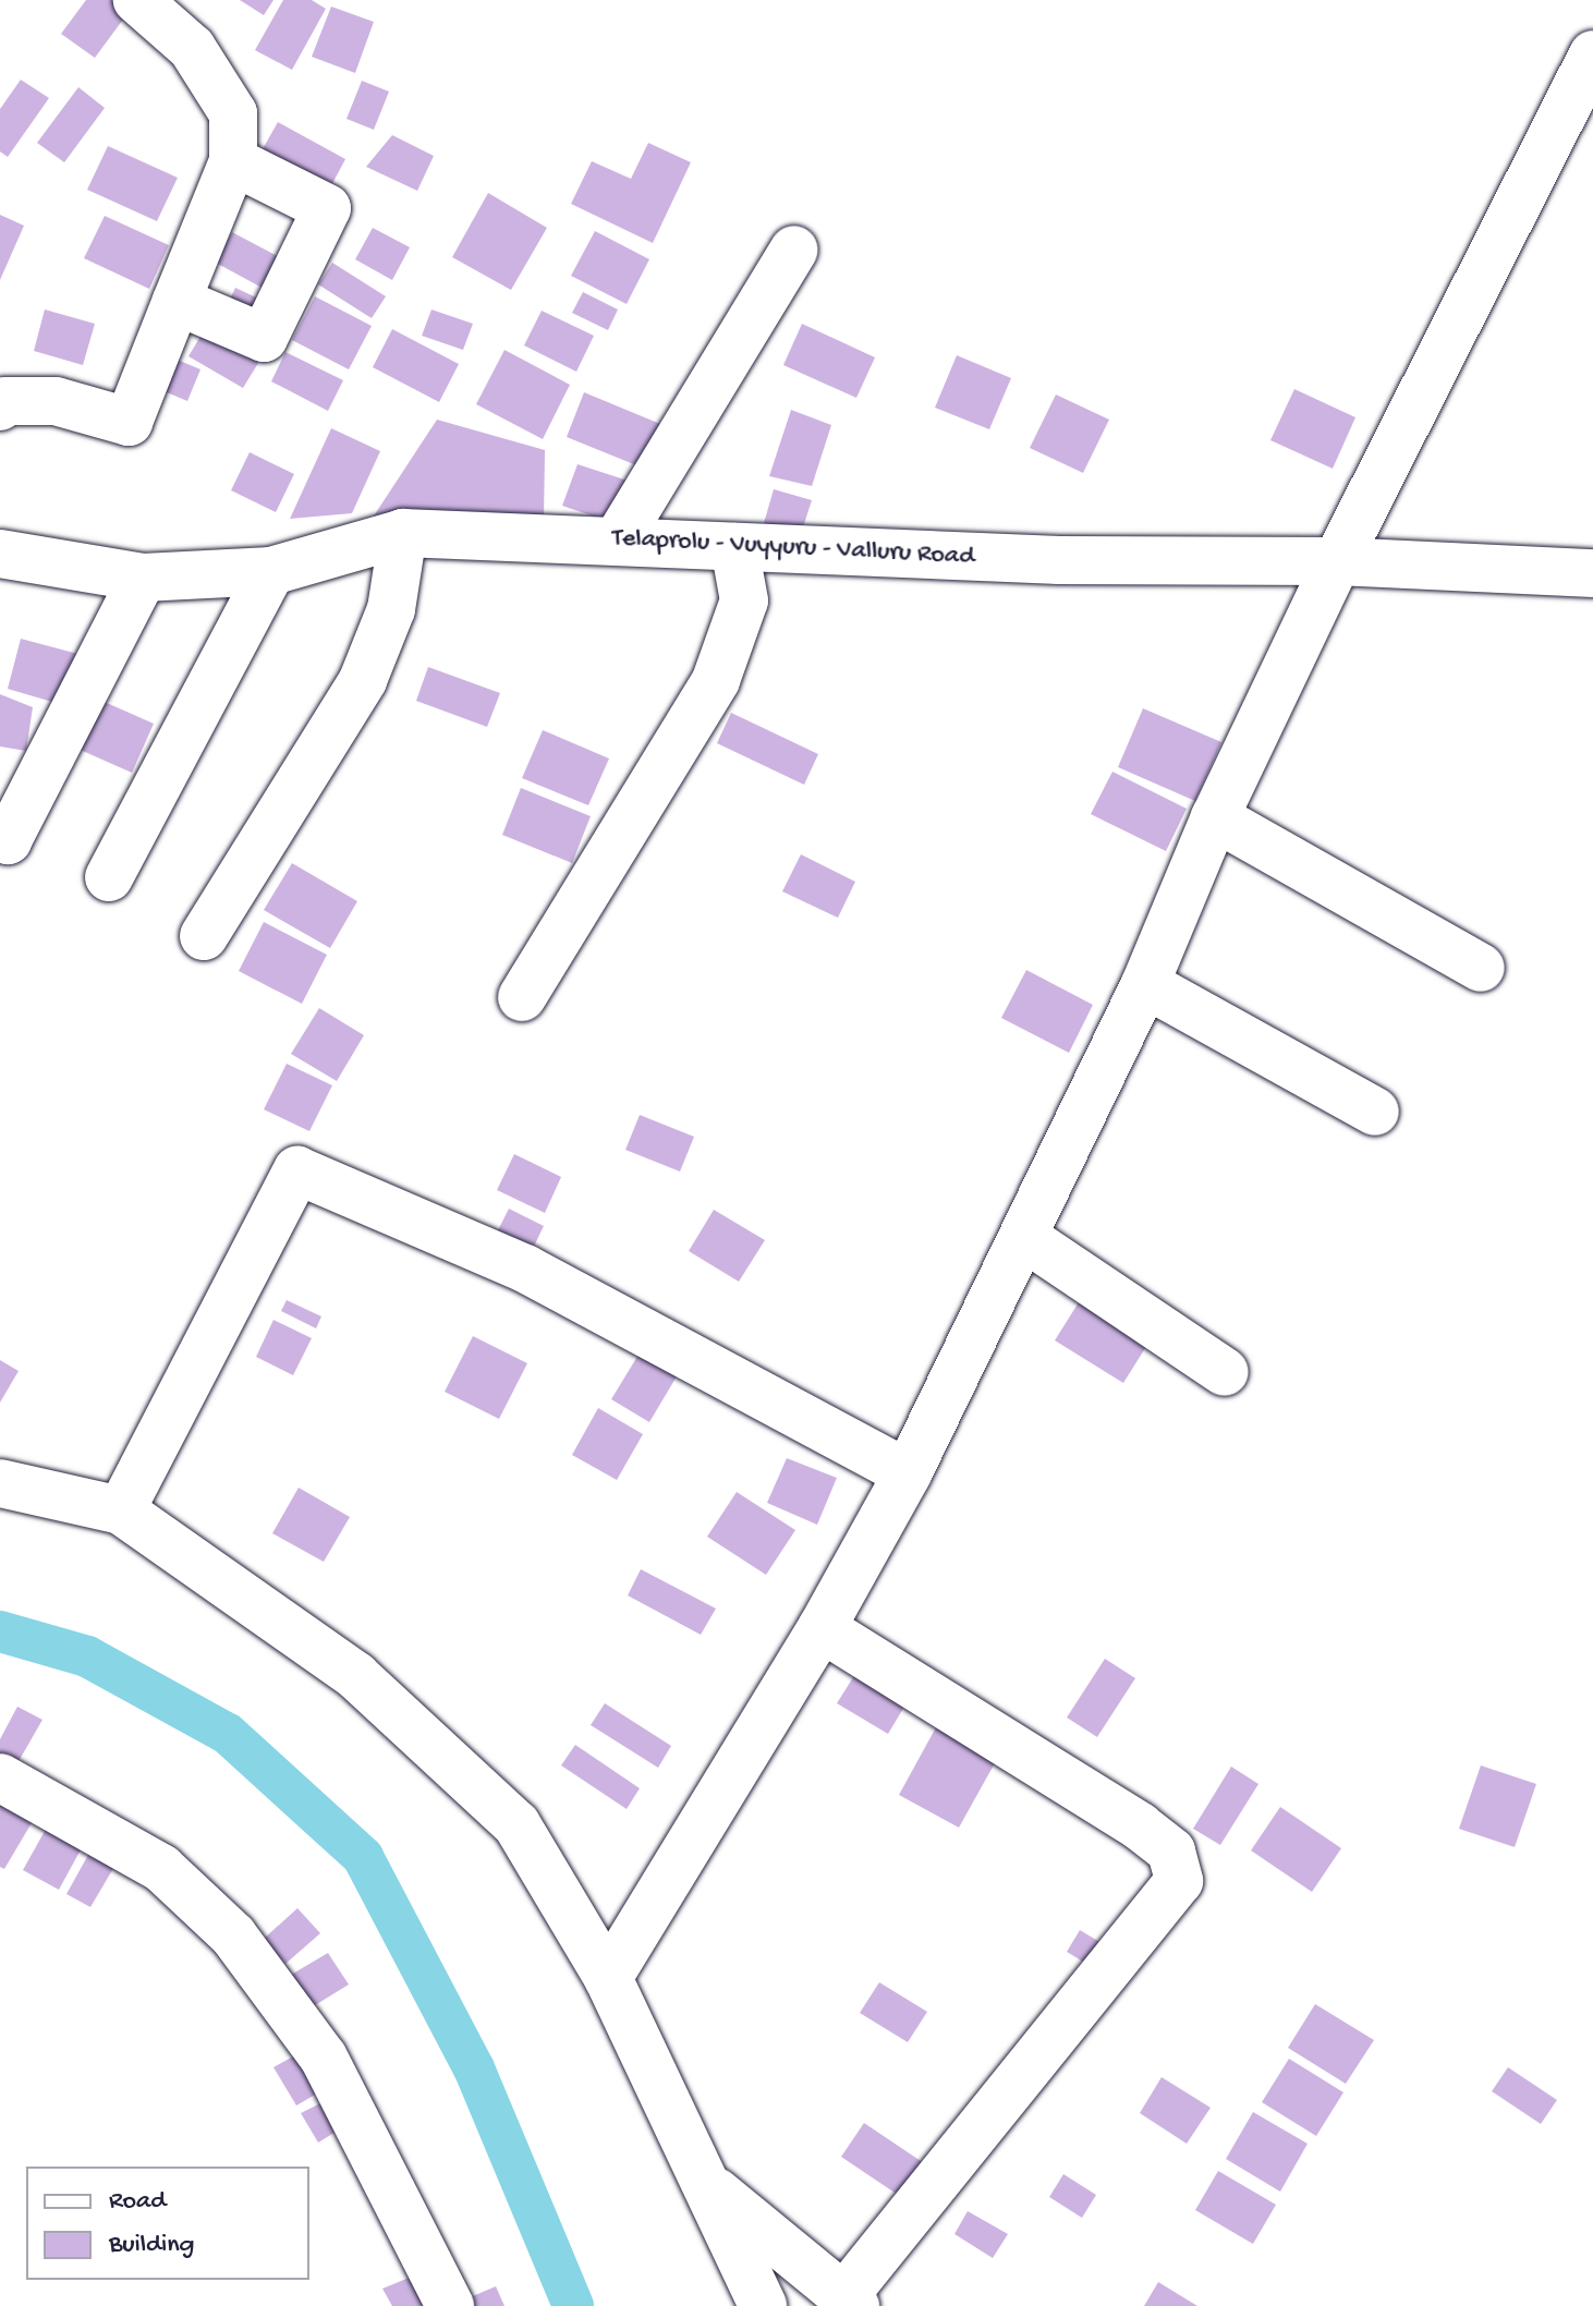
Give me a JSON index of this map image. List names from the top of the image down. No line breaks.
{"streets":{"street":["Telaprolu - Vuyyuru - Valluru Road"]},"legend":["Road","Building"]}
